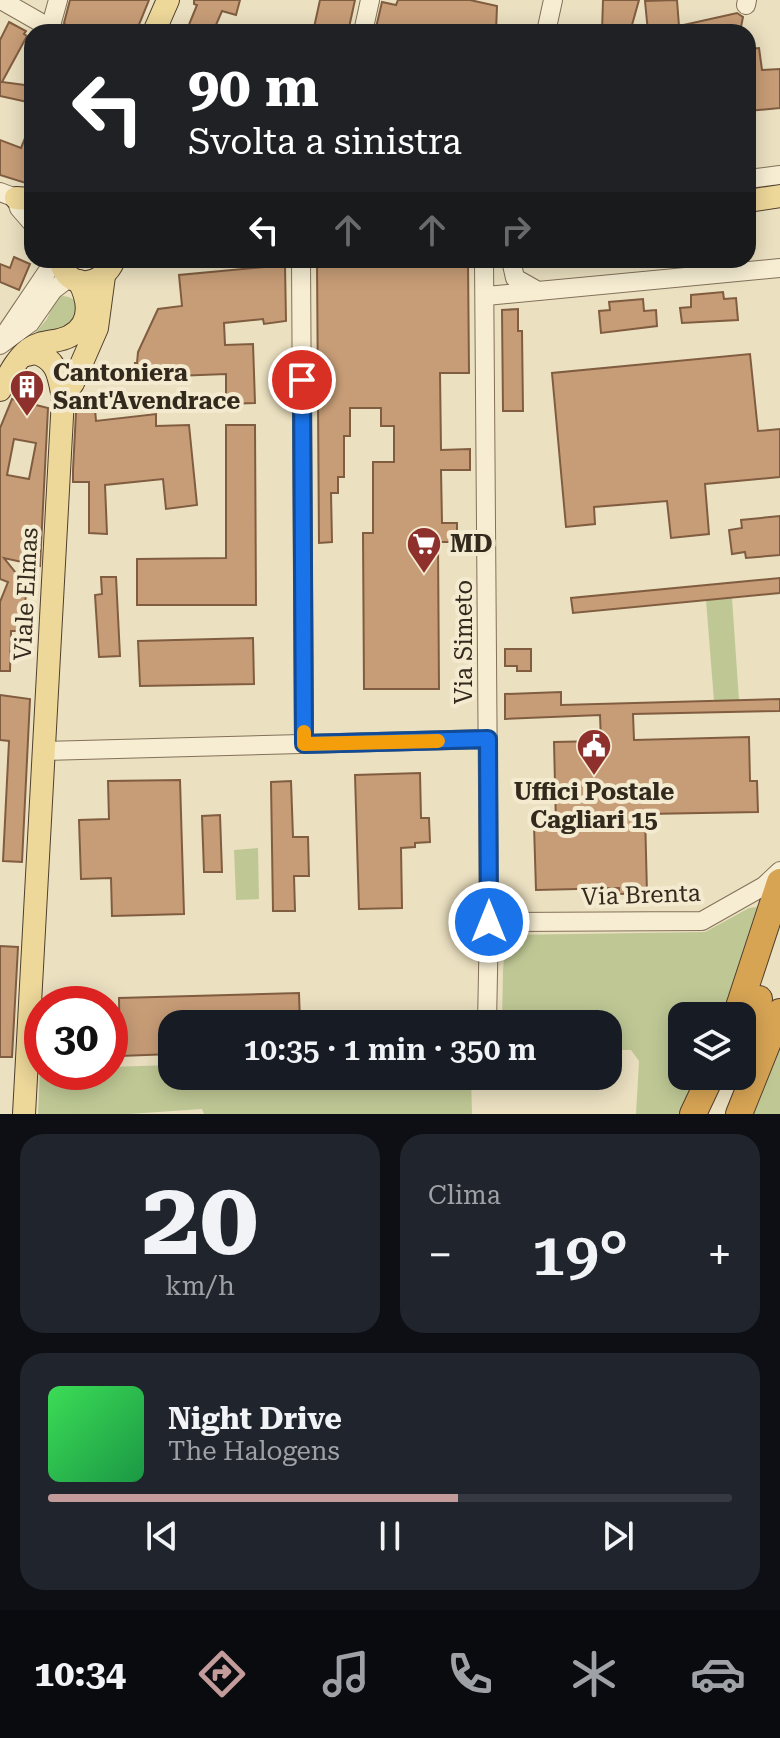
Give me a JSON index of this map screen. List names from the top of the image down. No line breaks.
{"streets":{"main road":["Viale Elmas"],"street":["Via Simeto","Via Brenta"]},"crossings":[["Via Simeto","Via Brenta"]],"places":{"building":["Cantoniera Sant'Avendrace"],"supermarket":["MD"],"public building":["Uffici Postale Cagliari 15"]},"page":{"turn":["90 m","Svolta a sinistra"],"limit":"30","trip":"10:35 · 1 min · 350 m","tile":[["20","km/h"],"Clima"],"heat":["−","19°","+"],"song":["Night Drive","The Halogens"],"tabs":"10:34"}}
